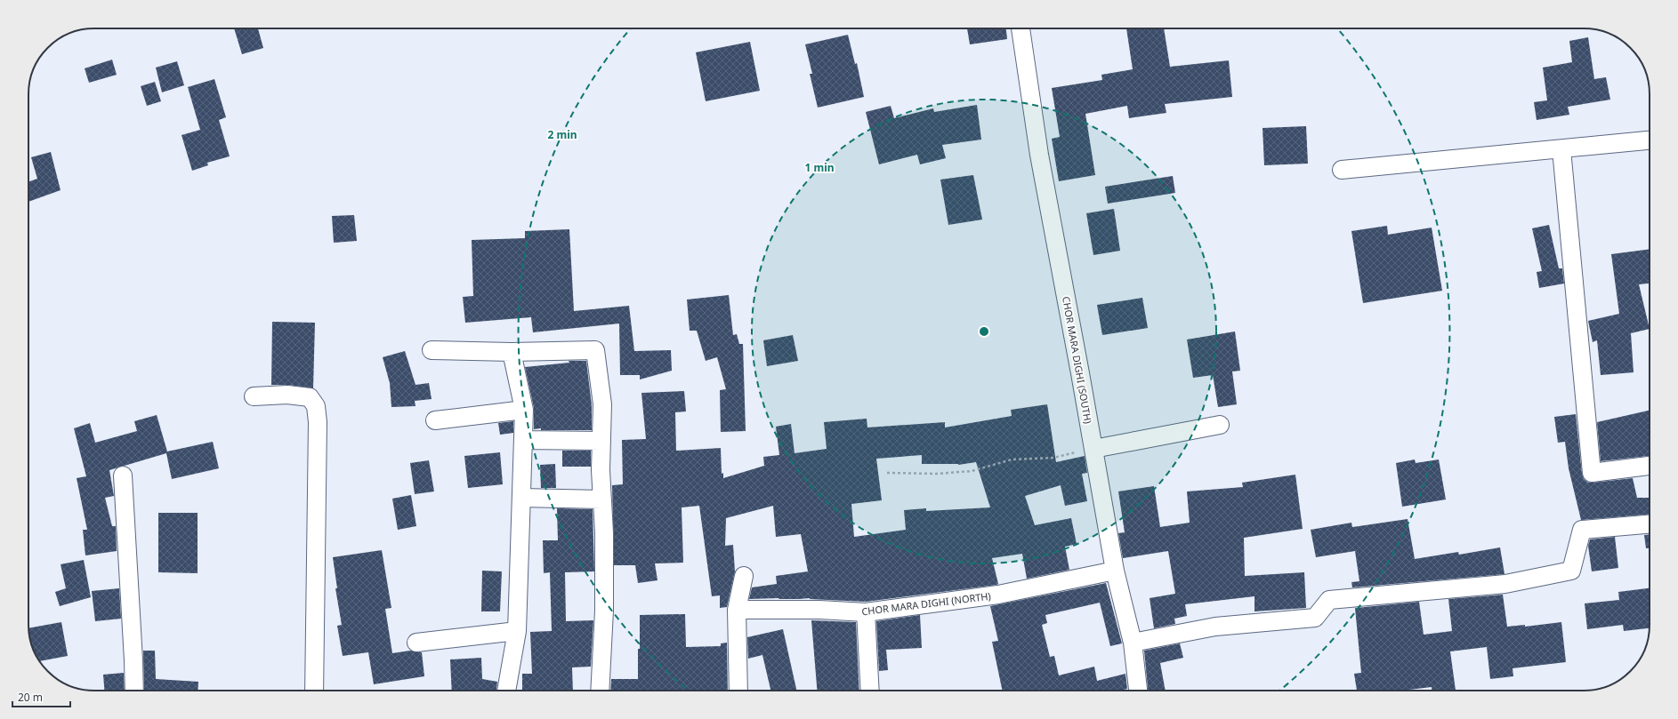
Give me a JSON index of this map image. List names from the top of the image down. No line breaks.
{"streets":{"street":["CHOR MARA DIGHI (SOUTH)","CHOR MARA DIGHI (NORTH)"]},"crossings":[["CHOR MARA DIGHI (SOUTH)","CHOR MARA DIGHI (NORTH)"]],"scale_bar":"20 m","rings":["2 min","1 min"]}
